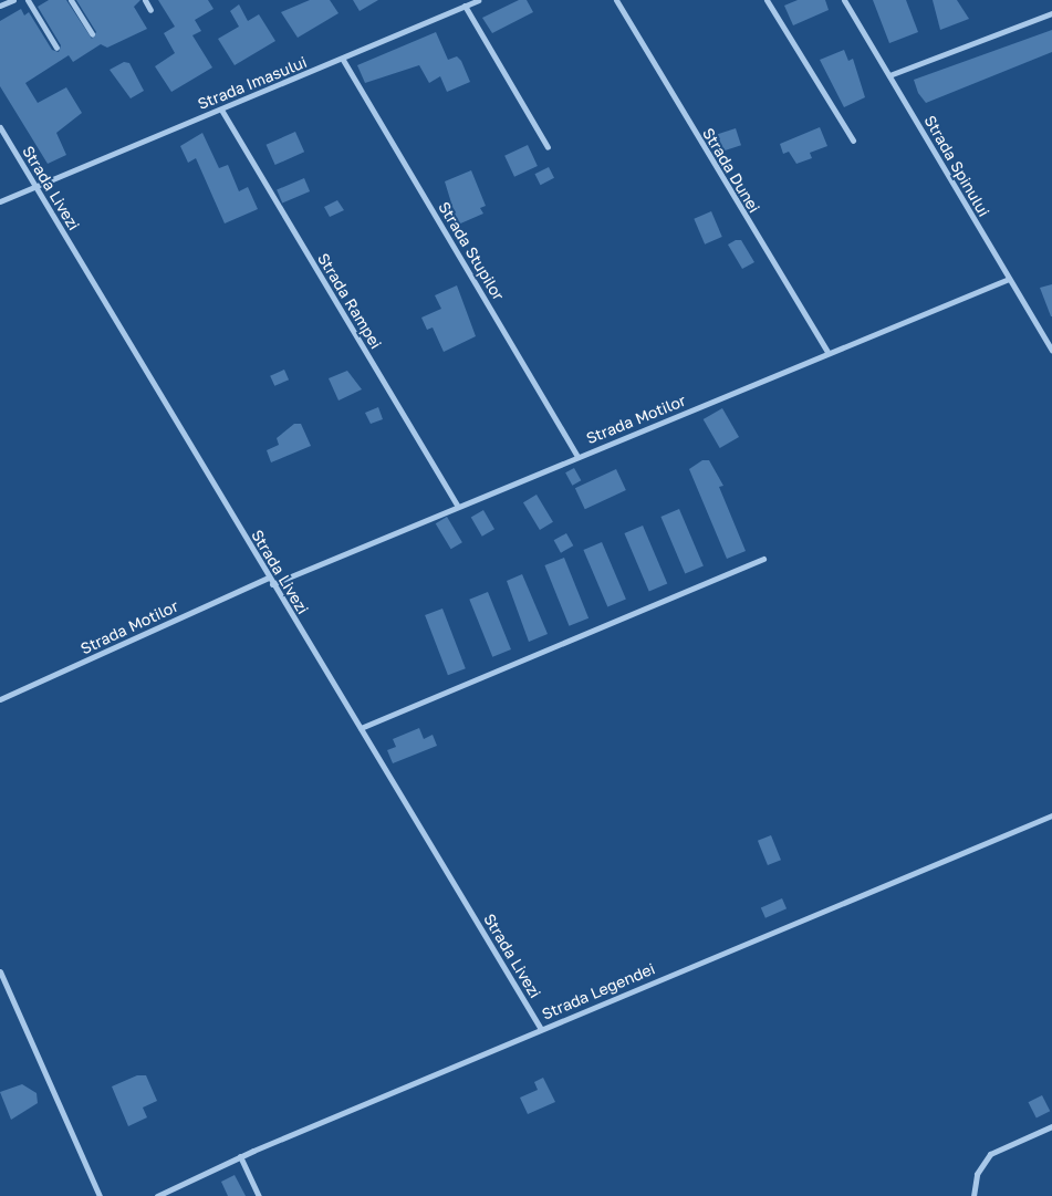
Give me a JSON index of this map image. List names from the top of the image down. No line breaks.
{"streets":{"street":["Strada Imasului","Strada Spinului","Strada Dunei","Strada Livezi","Strada Stupilor","Strada Rampei","Strada Motilor","Strada Legendei"]},"crossings":[["Strada Imasului","Strada Livezi"],["Strada Imasului","Strada Stupilor"],["Strada Imasului","Strada Rampei"],["Strada Spinului","Strada Motilor"],["Strada Dunei","Strada Motilor"],["Strada Livezi","Strada Motilor"],["Strada Livezi","Strada Legendei"],["Strada Stupilor","Strada Motilor"],["Strada Rampei","Strada Motilor"]]}
